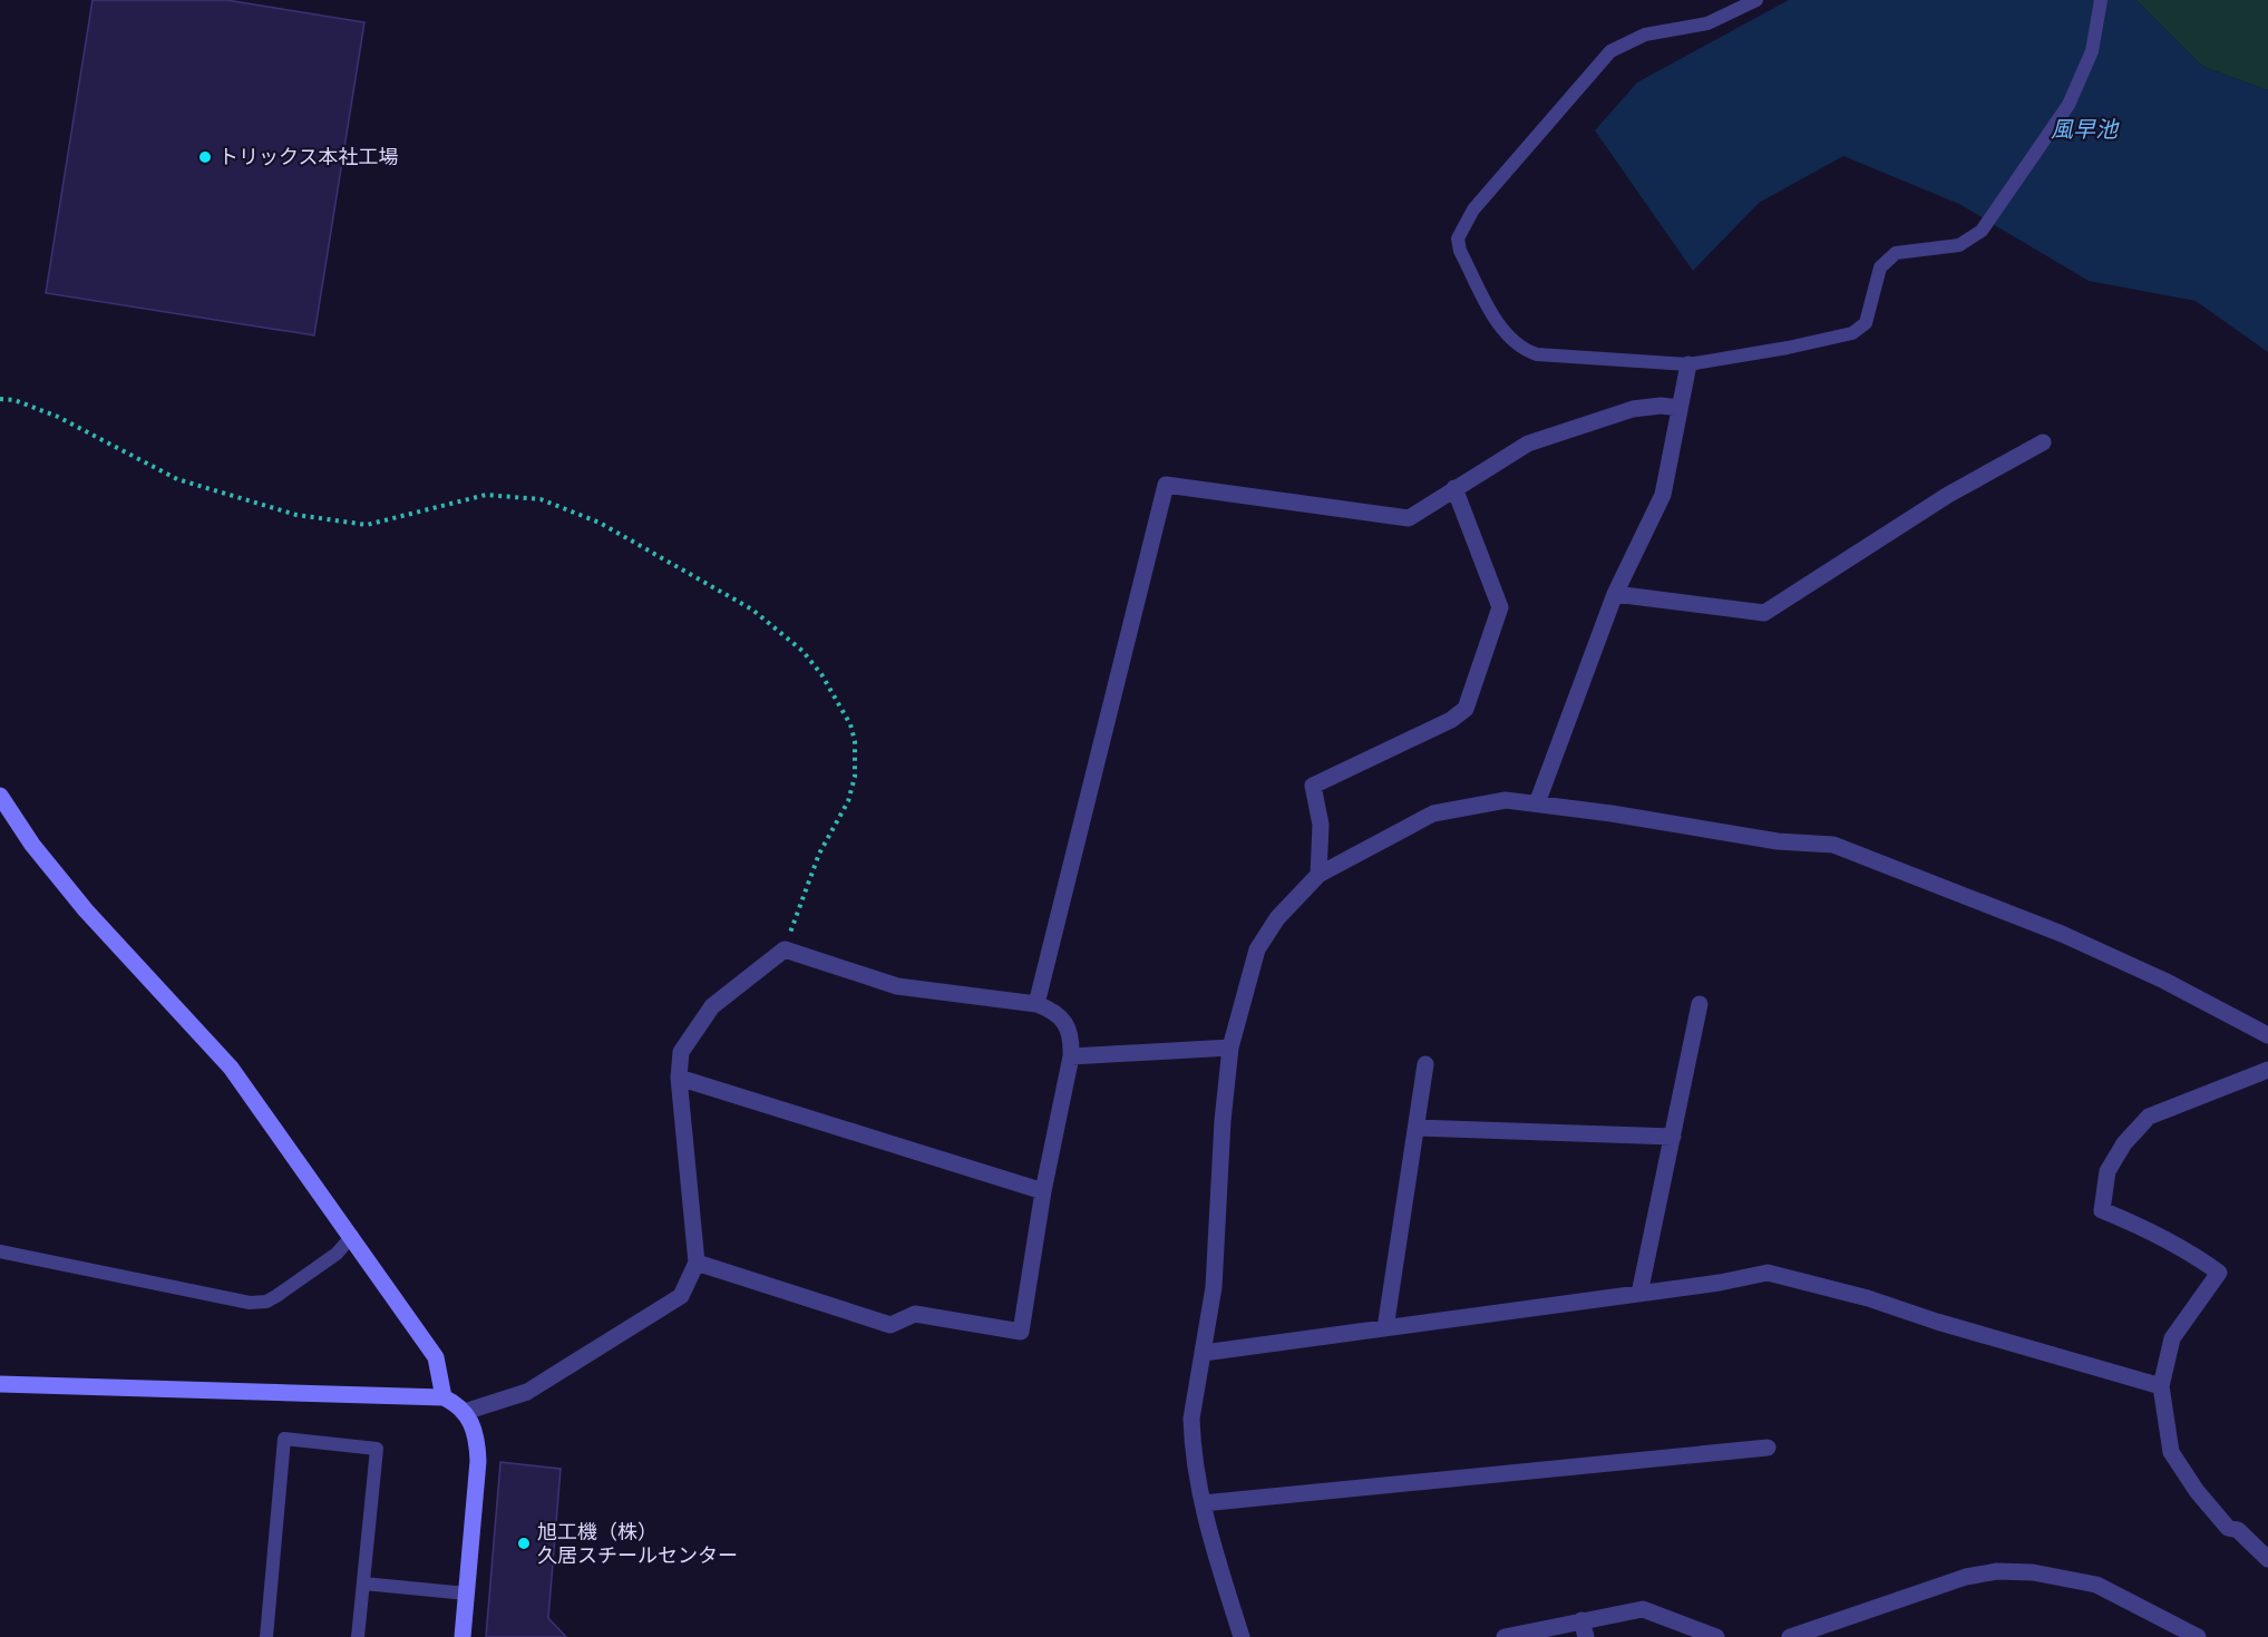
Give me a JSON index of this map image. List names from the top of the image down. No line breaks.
{"water":["風早池"],"places":["トリックス本社工場","旭工機（株） 久居スチールセンター"]}
